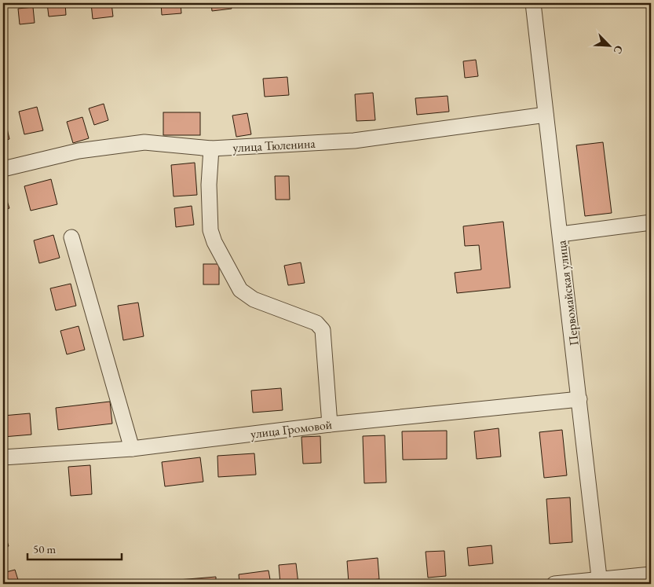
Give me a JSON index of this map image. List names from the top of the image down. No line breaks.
{"streets":{"street":["улица Тюленина","Первомайская улица","улица Громовой"]},"crossings":[["улица Тюленина","Первомайская улица"],["Первомайская улица","улица Громовой"]],"scale_bar":"50 m","north":"bottom right"}
